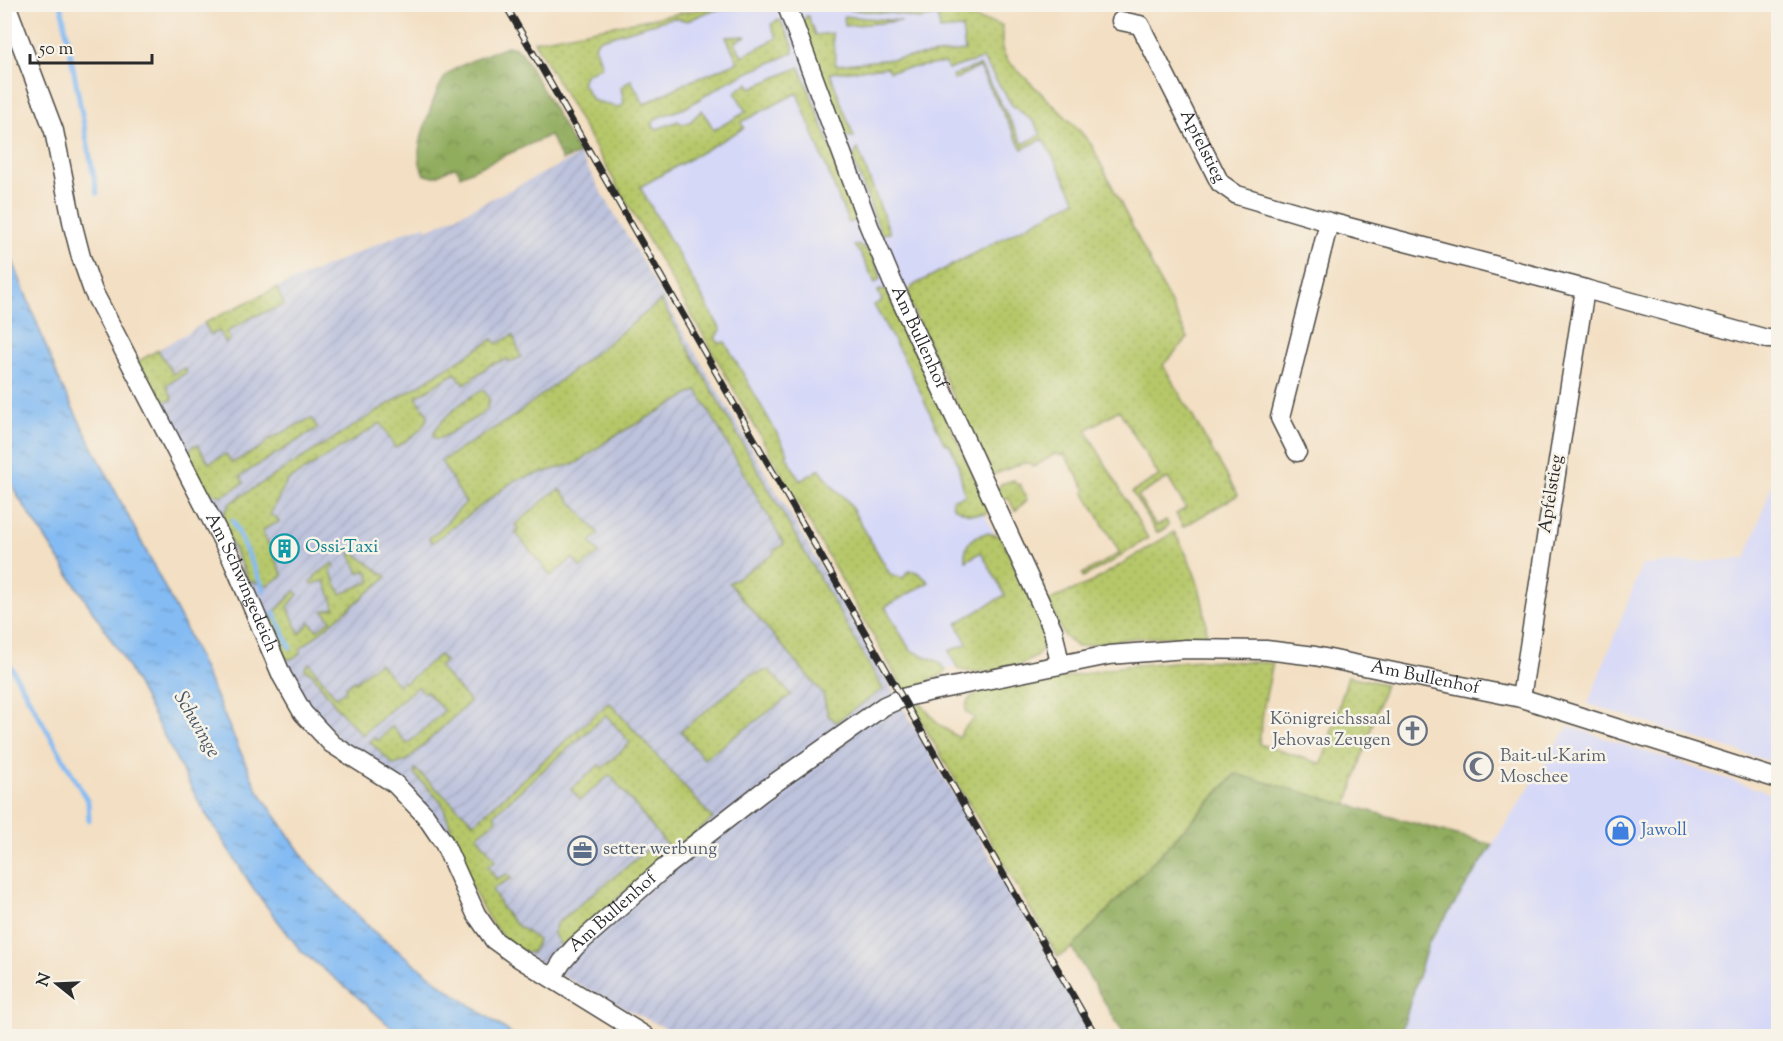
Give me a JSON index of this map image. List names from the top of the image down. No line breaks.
{"streets":{"street":["Apfelstieg","Am Bullenhof","Am Schwingedeich"]},"crossings":[["Apfelstieg","Am Bullenhof"],["Am Bullenhof","Am Schwingedeich"]],"water":["Schwinge"],"places":{"building":["Ossi-Taxi"],"church":["Königreichssaal Jehovas Zeugen"],"mosque":["Bait-ul-Karim Moschee"],"shop":["Jawoll"],"office":["setter werbung"]},"scale_bar":"50 m","north":"left"}
